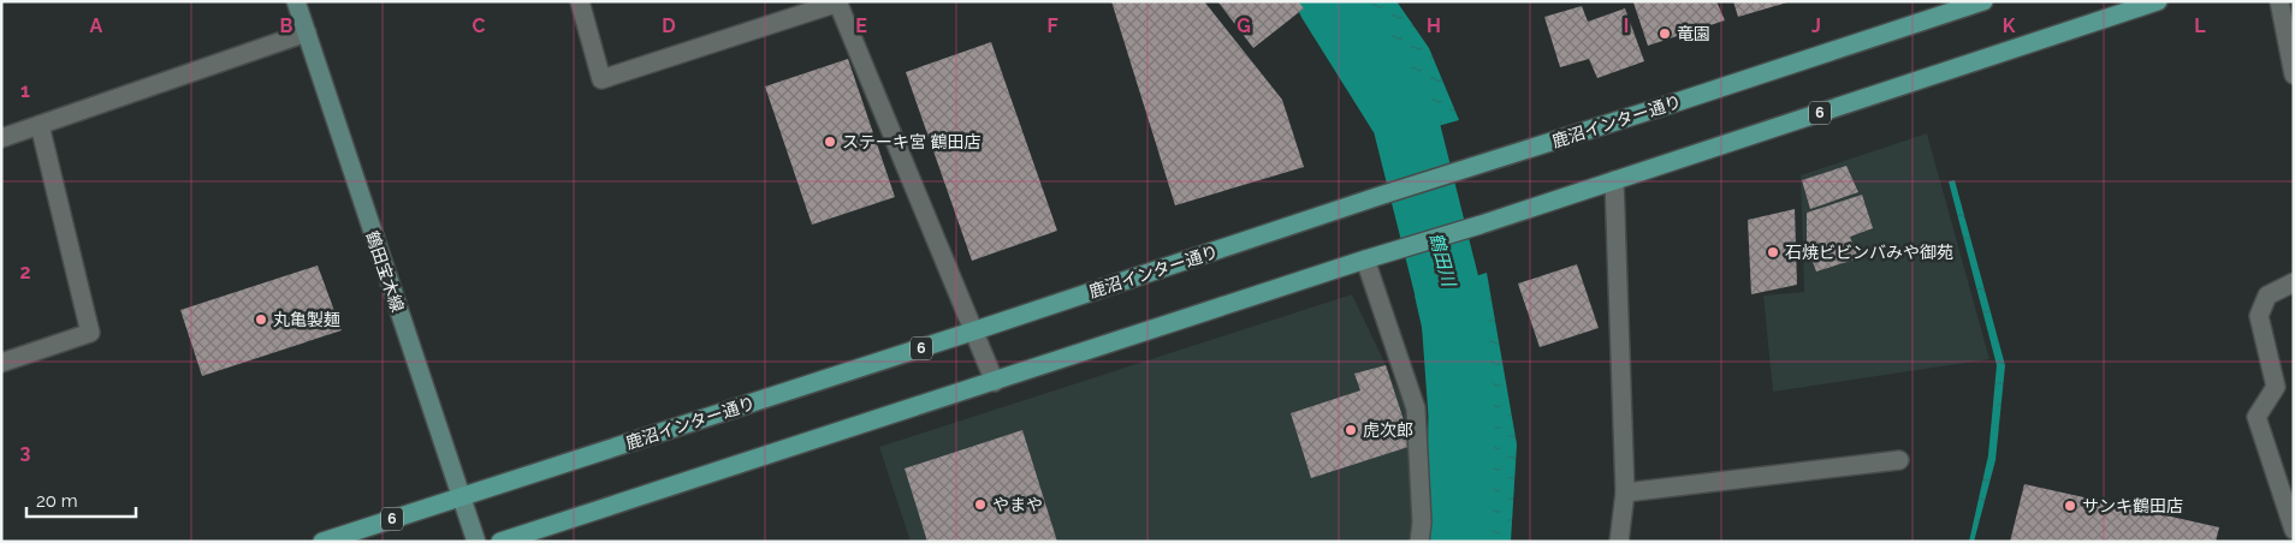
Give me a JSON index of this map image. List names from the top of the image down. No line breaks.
{"streets":{"main road":["6","鹿沼インター通り"],"street":["鶴田宝木線"]},"crossings":[["鹿沼インター通り","鶴田宝木線"]],"water":["鶴田川"],"places":["竜園","ステーキ宮 鶴田店","石焼ビビンバみや御苑","丸亀製麺","虎次郎","やまや","サンキ鶴田店"],"scale_bar":"20 m","grid":{"columns":["A","B","C","D","E","F","G","H","I","J","K","L"],"rows":["1","2","3"]}}
